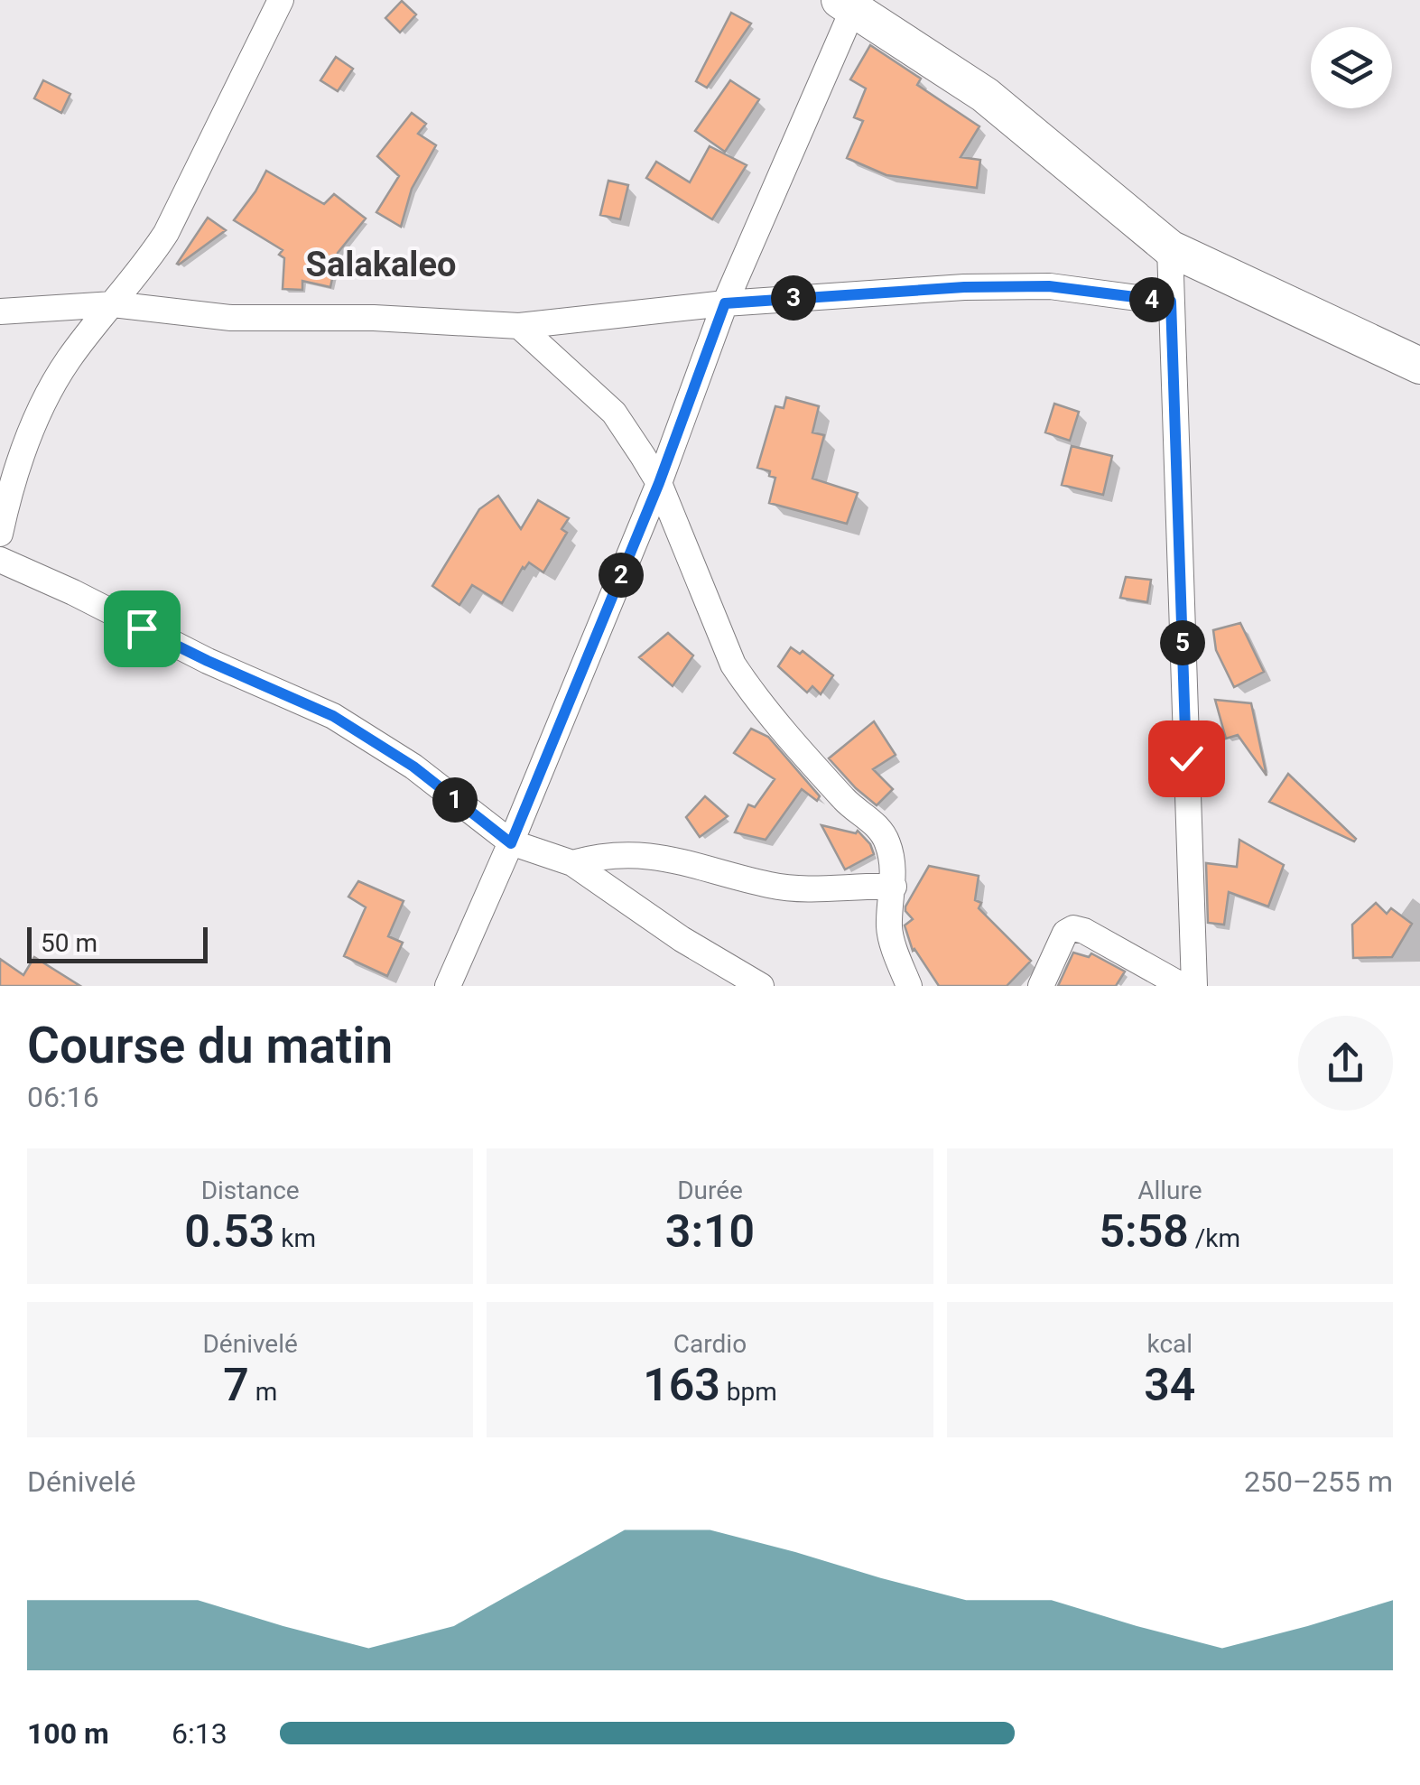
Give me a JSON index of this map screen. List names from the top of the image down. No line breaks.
{"districts":["Salakaleo"],"scale_bar":"50 m","page":{"pins":["3","4","2","5","1"],"scale":"50 m","heading":["Course du matin","06:16"],"stats":[["Distance","0.53 km"],["Durée","3:10"],["Allure","5:58 /km"],["Dénivelé","7 m"],["Cardio","163 bpm"],["kcal","34"]],"chart":["Dénivelé","250–255 m"],"list":[{"name":"100 m","note":"6:13"}]}}
